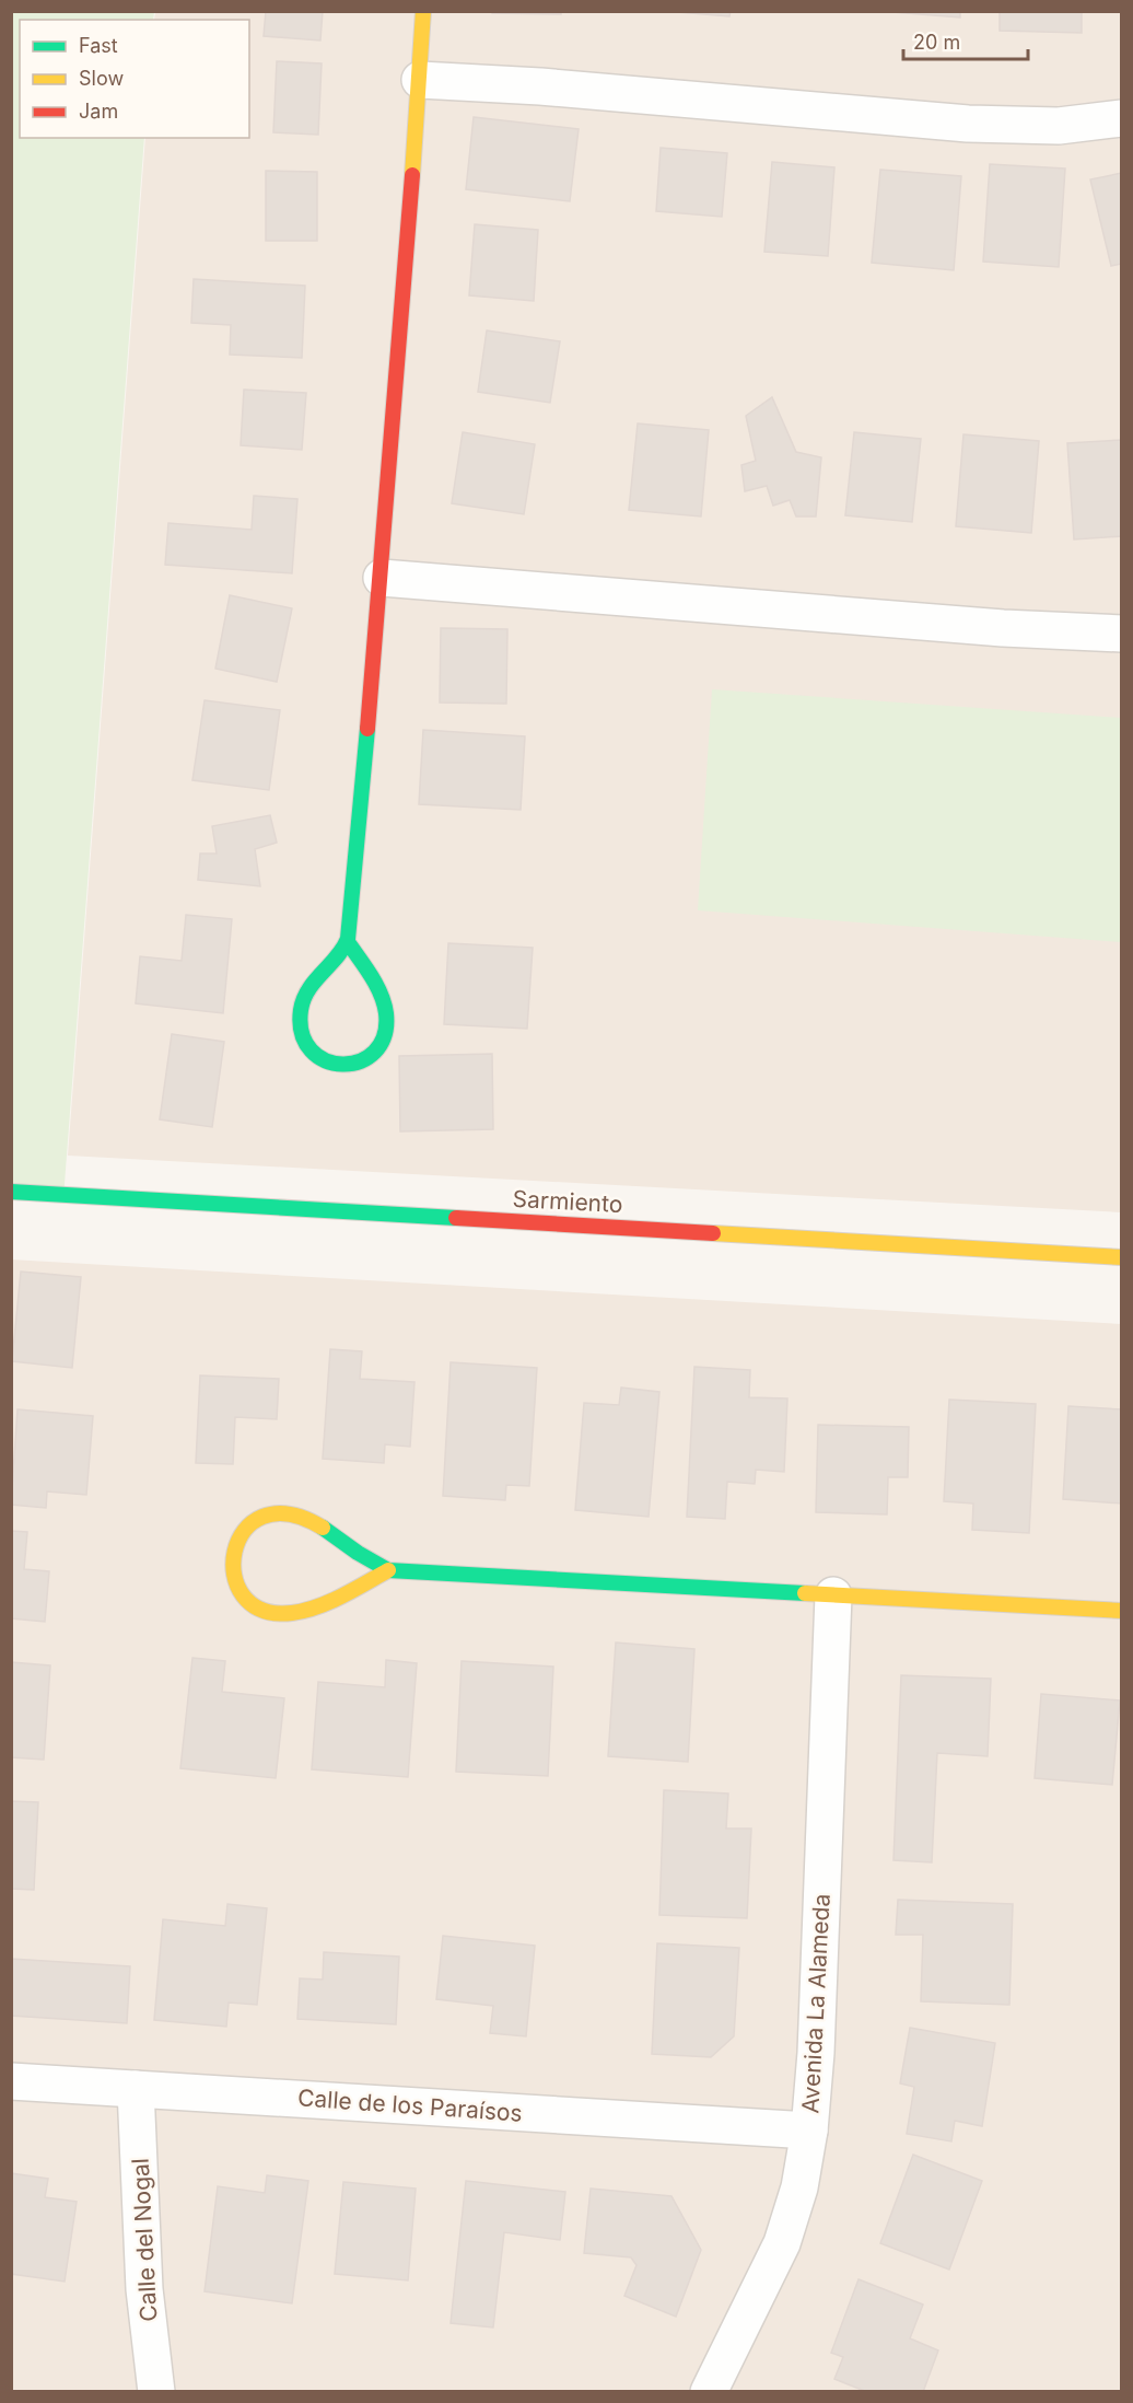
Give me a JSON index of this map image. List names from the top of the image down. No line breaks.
{"streets":{"street":["Sarmiento","Avenida La Alameda","Calle de los Paraísos","Calle del Nogal"]},"crossings":[["Avenida La Alameda","Calle de los Paraísos"],["Calle de los Paraísos","Calle del Nogal"]],"legend":["Fast","Slow","Jam"],"scale_bar":"20 m"}
